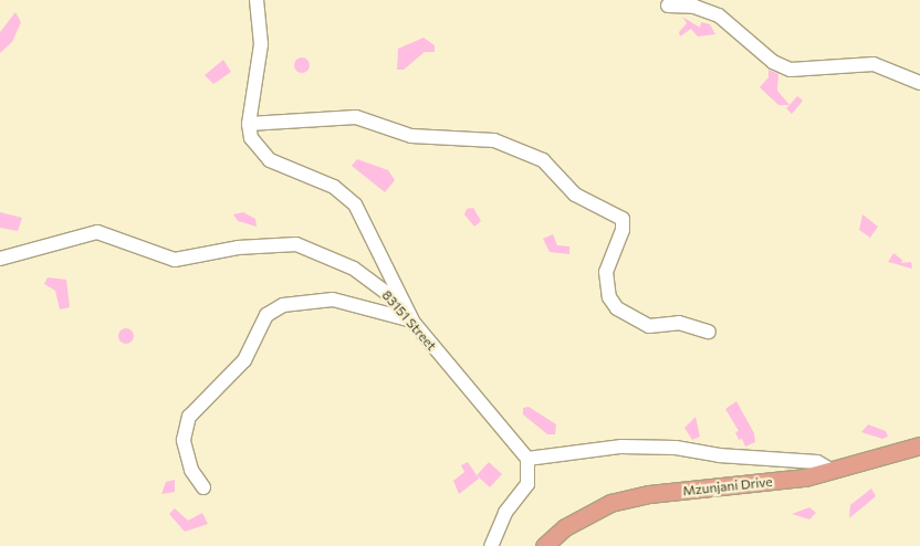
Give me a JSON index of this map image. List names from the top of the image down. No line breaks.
{"streets":{"main road":["Mzunjani Drive"],"street":["83151 Street"]}}
